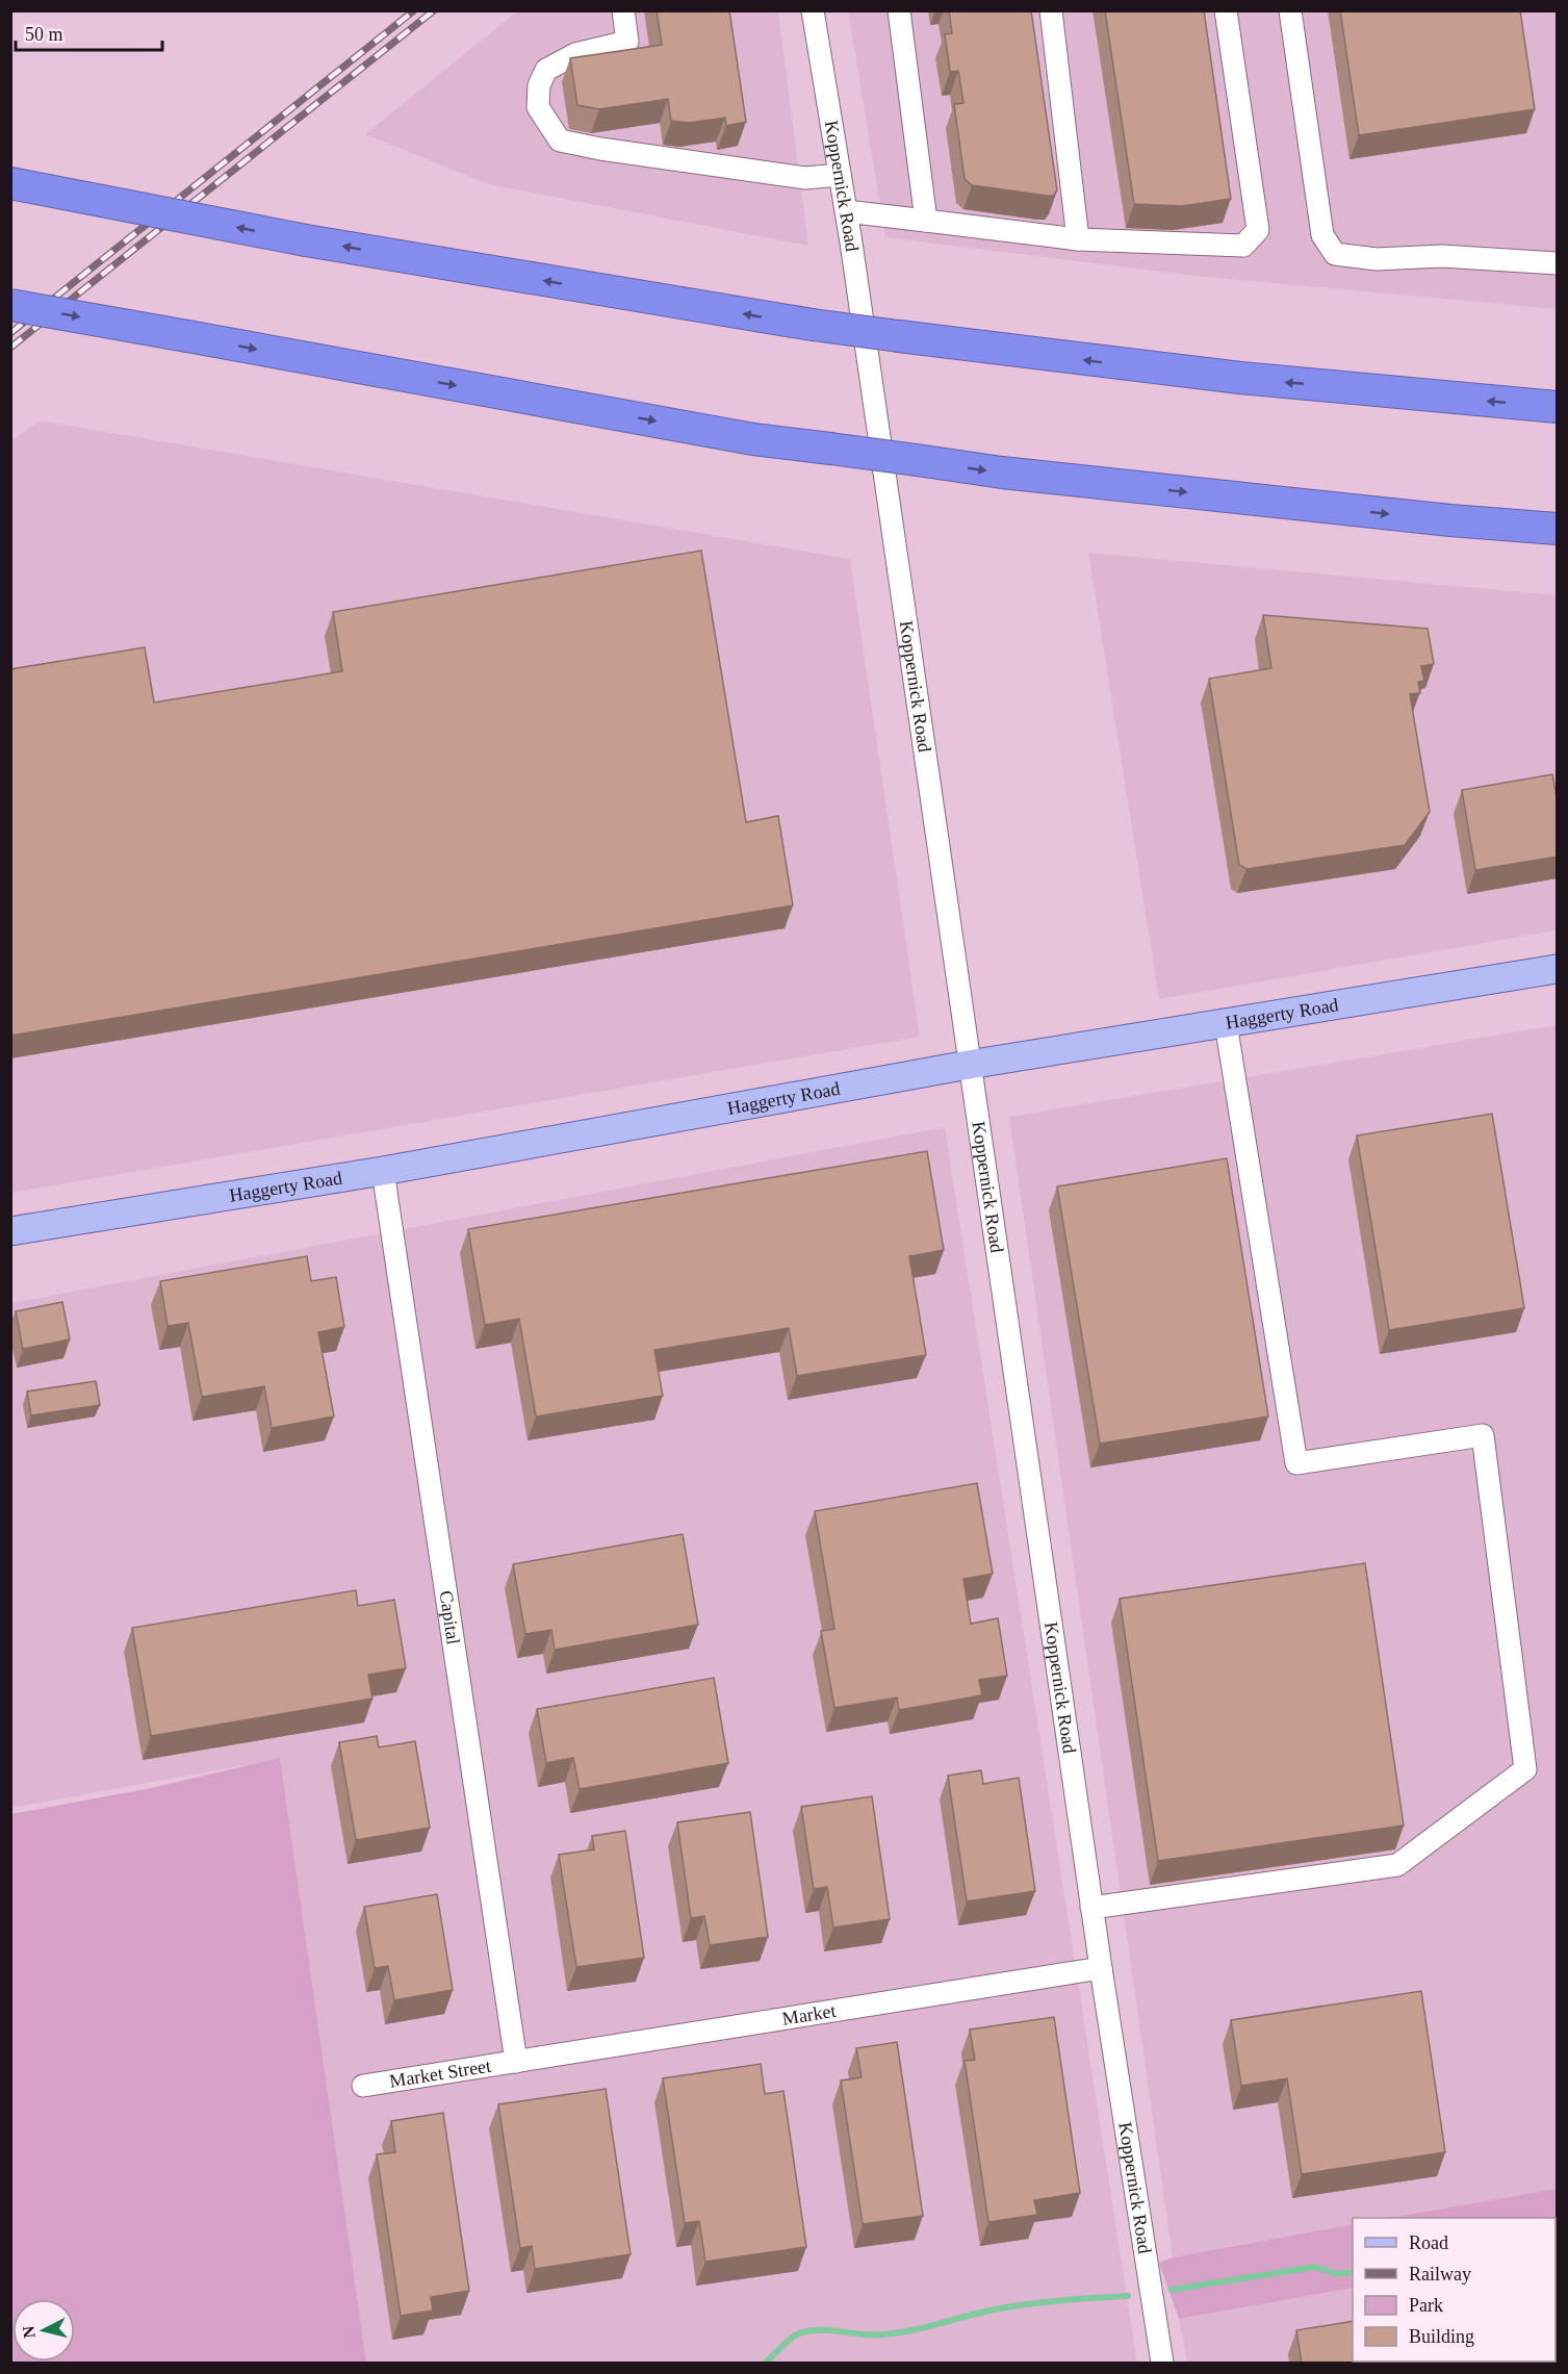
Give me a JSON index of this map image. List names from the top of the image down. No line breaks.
{"streets":{"main road":["Haggerty Road"],"street":["Koppernick Road","Capital","Market","Market Street"]},"crossings":[["Koppernick Road","Haggerty Road"],["Koppernick Road","Market"],["Haggerty Road","Capital"],["Capital","Market"],["Capital","Market Street"],["Market","Market Street"]],"legend":["Road","Railway","Park","Building"],"scale_bar":"50 m","north":"left"}
